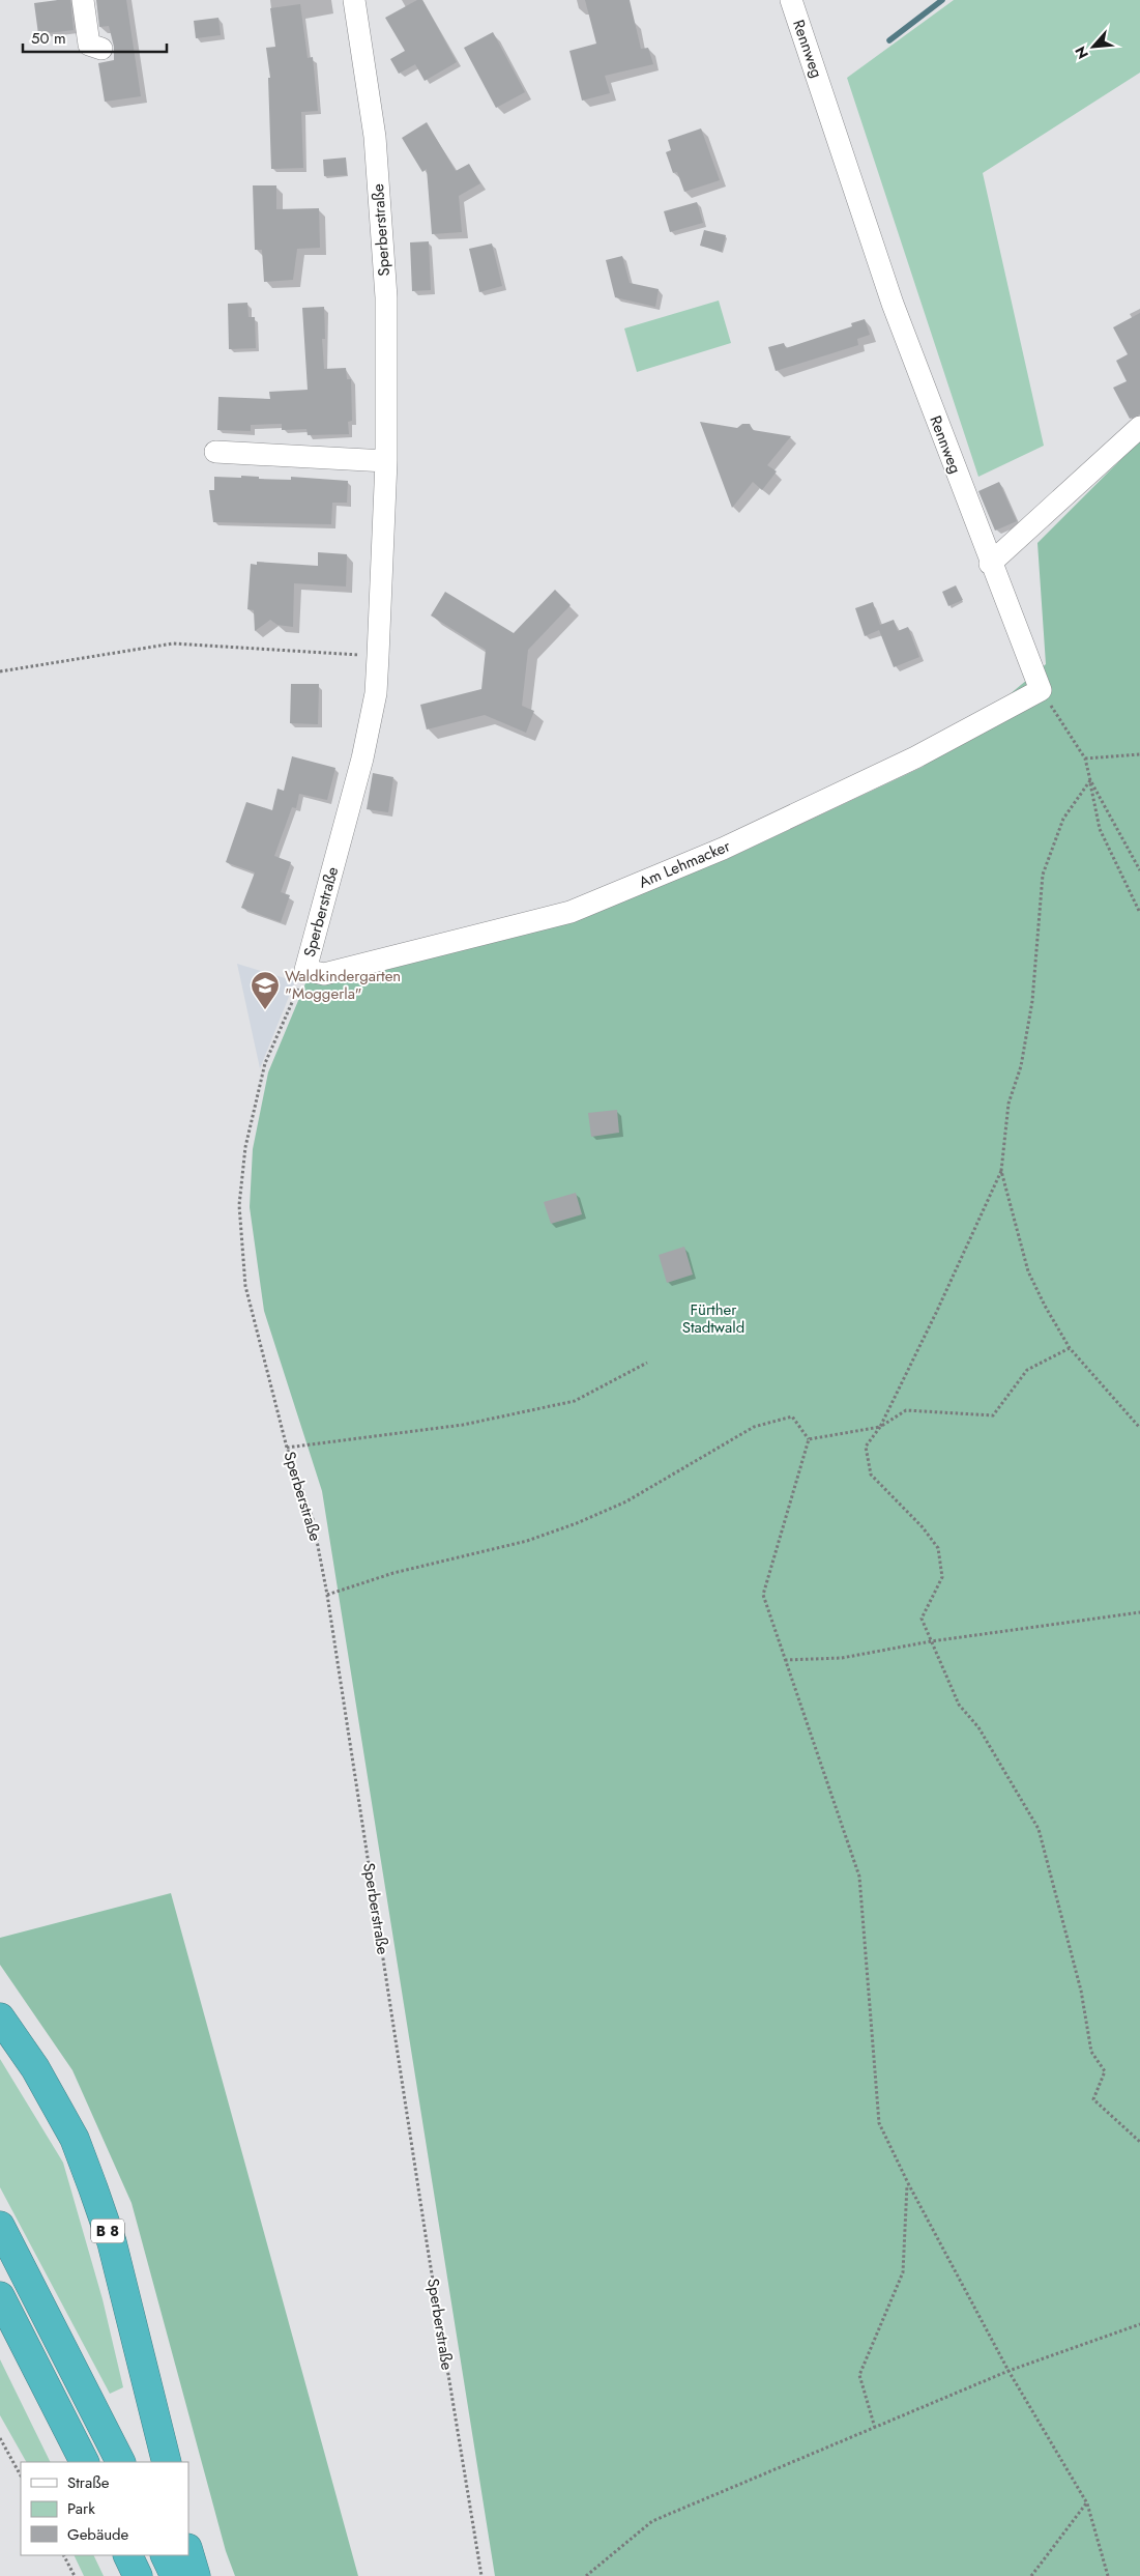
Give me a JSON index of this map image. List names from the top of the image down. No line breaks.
{"streets":{"highway":["B 8"],"street":["Rennweg","Sperberstraße","Am Lehmacker"]},"crossings":[["Rennweg","Am Lehmacker"],["Sperberstraße","Am Lehmacker"]],"parks":["Fürther Stadtwald"],"places":{"school or university":["Waldkindergarten \"Moggerla\""]},"legend":["Straße","Park","Gebäude"],"scale_bar":"50 m","north":"bottom left"}
